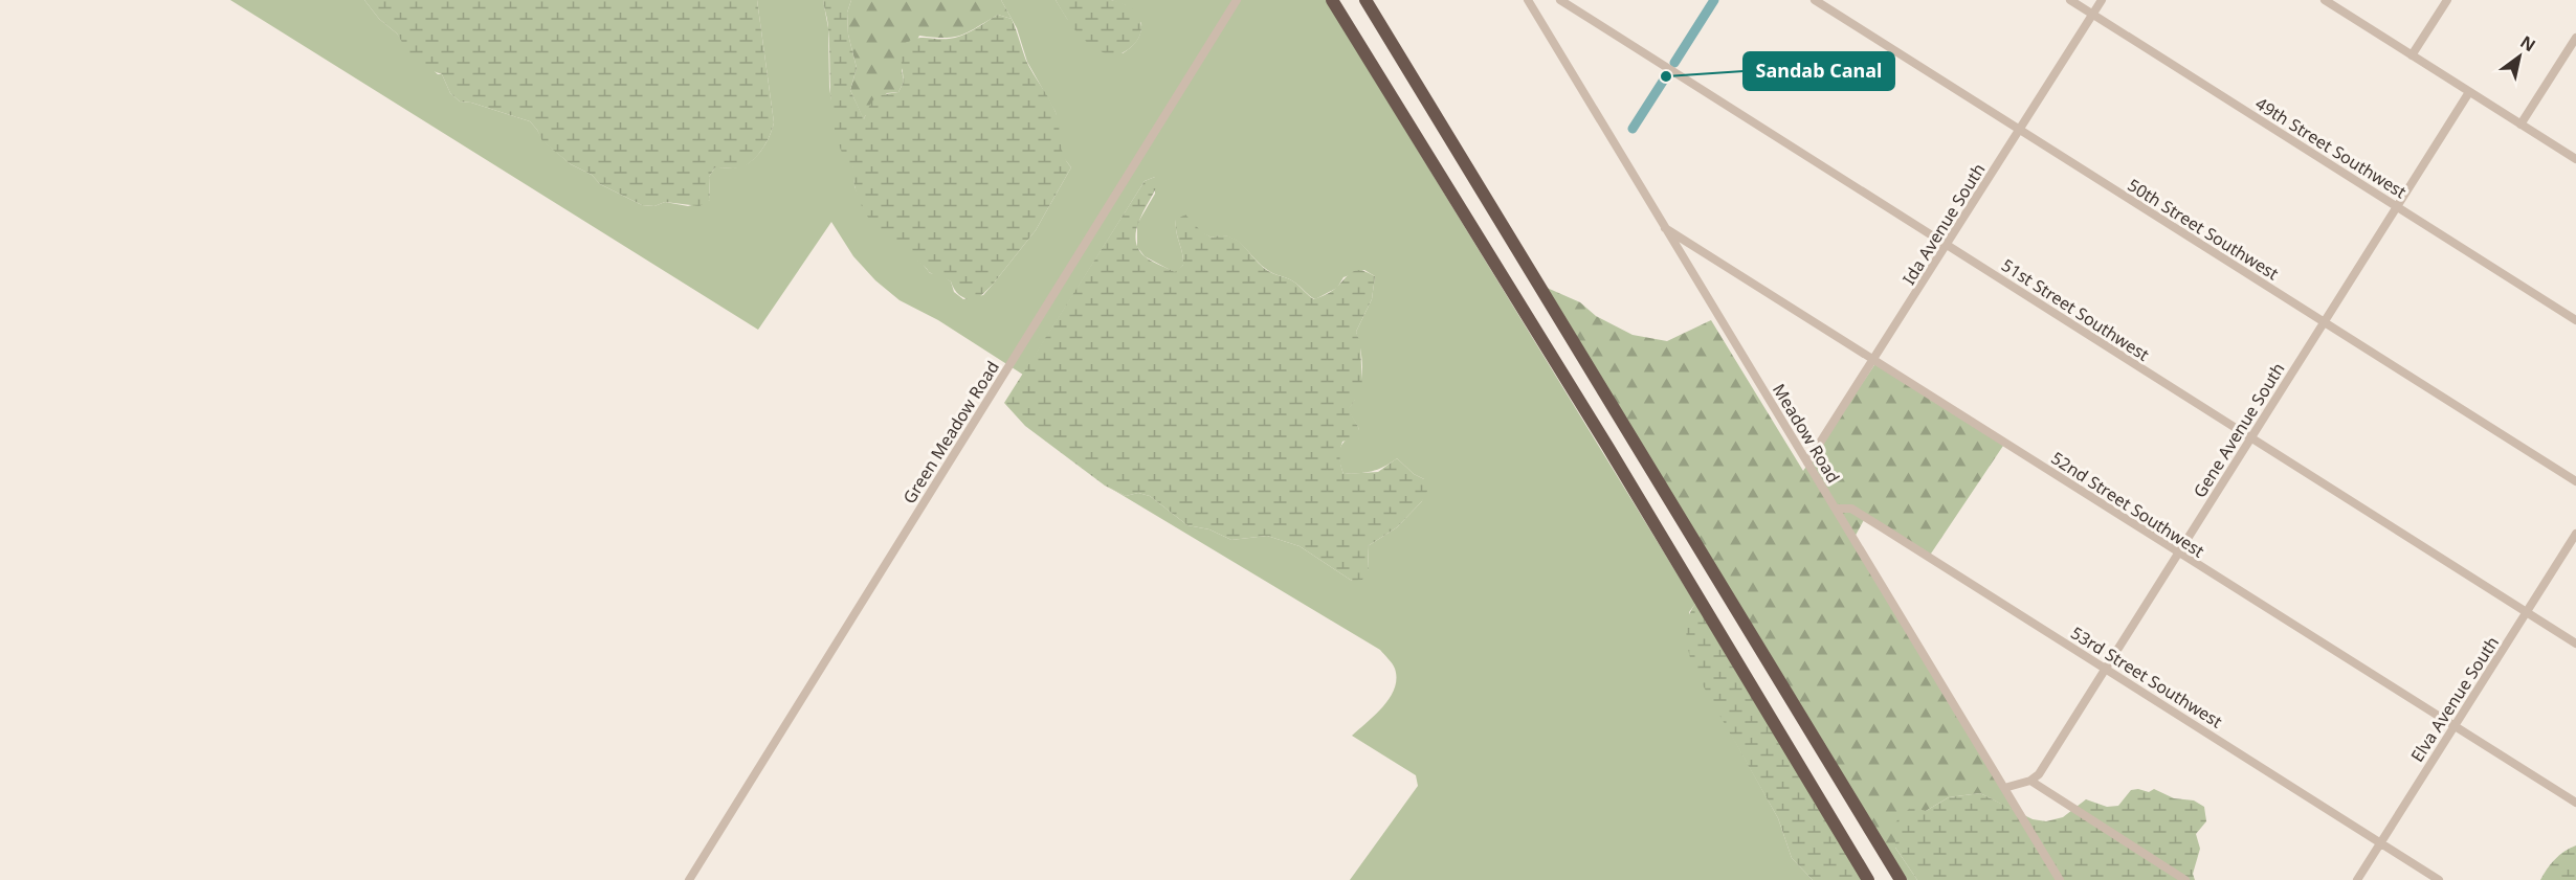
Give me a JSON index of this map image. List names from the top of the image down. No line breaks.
{"streets":{"street":["49th Street Southwest","Ida Avenue South","50th Street Southwest","51st Street Southwest","Gene Avenue South","Green Meadow Road","Meadow Road","52nd Street Southwest","53rd Street Southwest","Elva Avenue South"]},"crossings":[["49th Street Southwest","Ida Avenue South"],["49th Street Southwest","Gene Avenue South"],["Ida Avenue South","50th Street Southwest"],["Ida Avenue South","51st Street Southwest"],["Ida Avenue South","Meadow Road"],["Ida Avenue South","52nd Street Southwest"],["50th Street Southwest","Gene Avenue South"],["51st Street Southwest","Gene Avenue South"],["51st Street Southwest","Elva Avenue South"],["Gene Avenue South","52nd Street Southwest"],["Gene Avenue South","53rd Street Southwest"],["Meadow Road","52nd Street Southwest"],["Meadow Road","53rd Street Southwest"],["52nd Street Southwest","Elva Avenue South"],["53rd Street Southwest","Elva Avenue South"]],"places":["Sandab Canal"],"north":"top right"}
